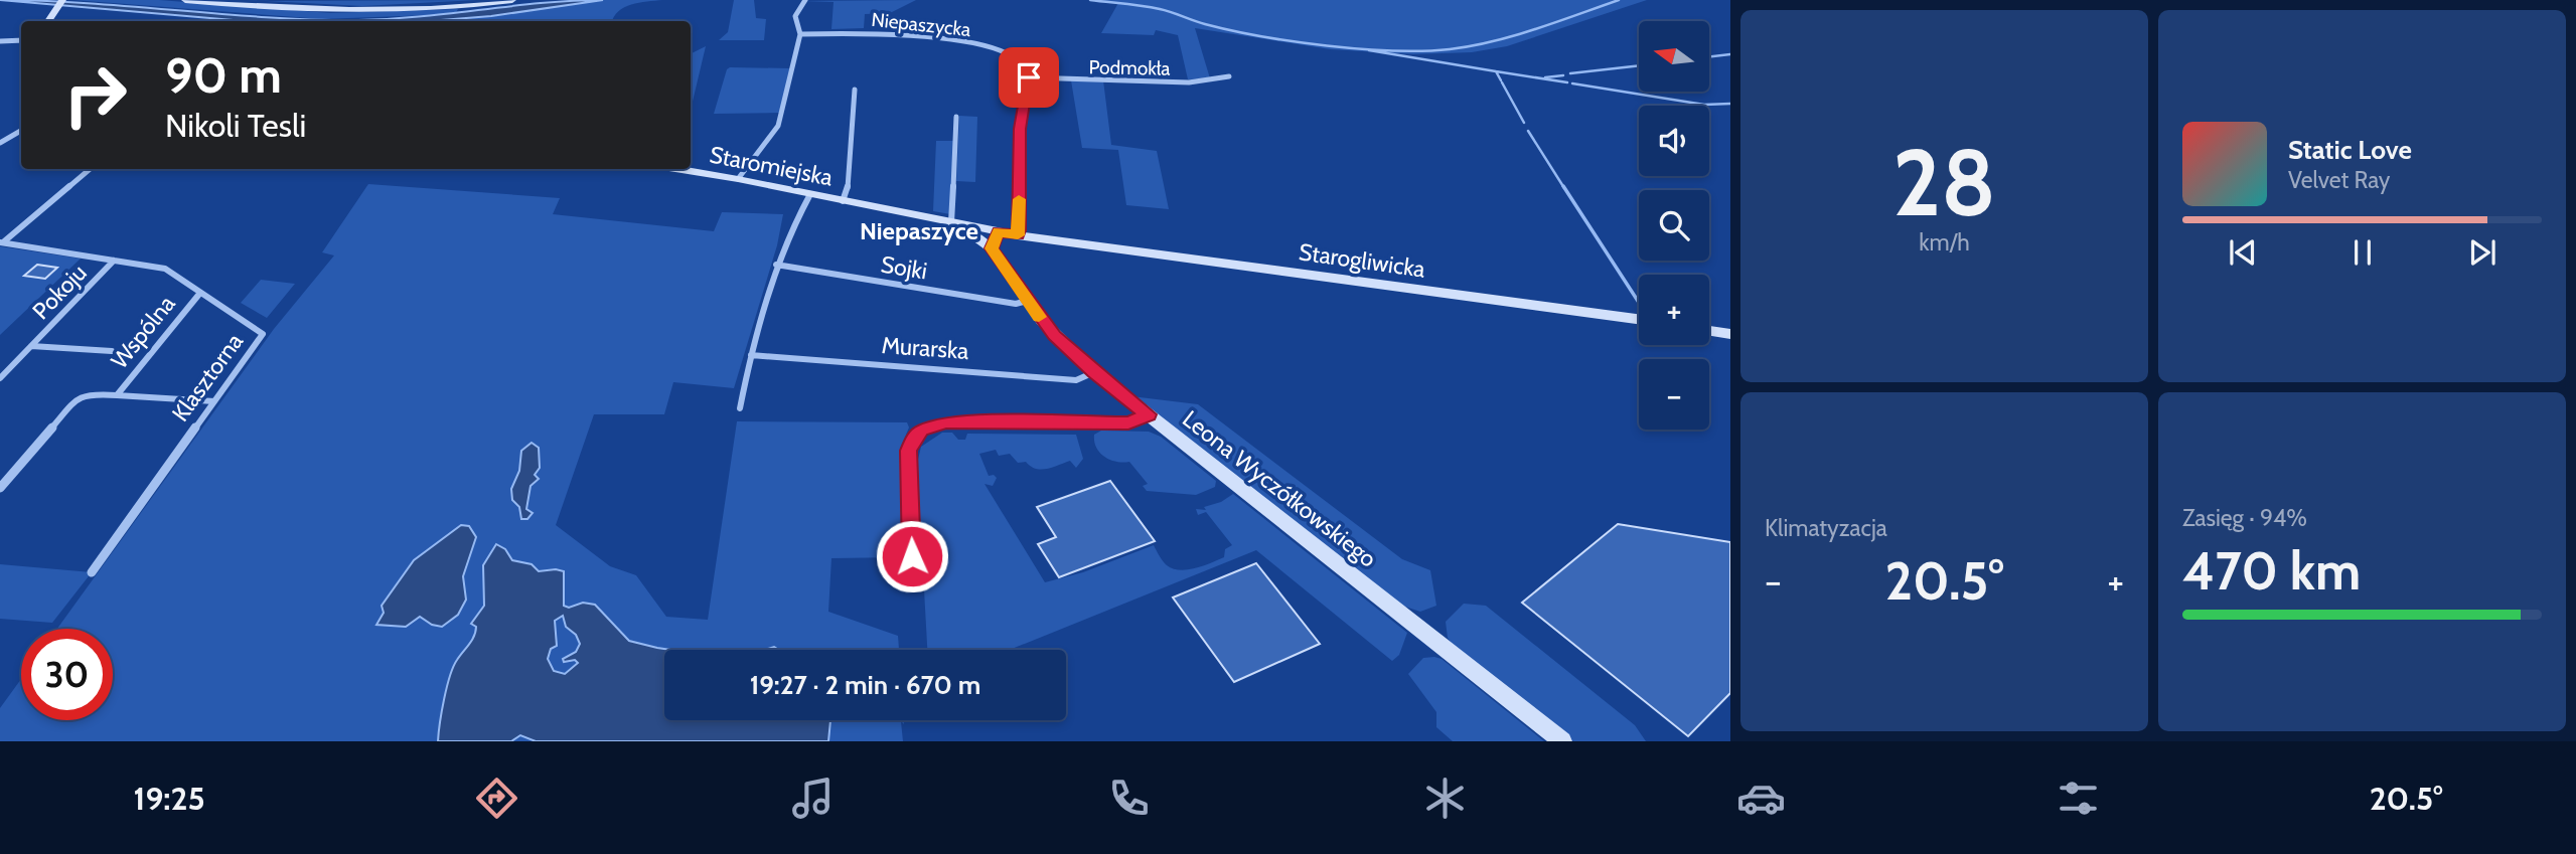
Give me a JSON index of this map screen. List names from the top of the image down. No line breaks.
{"streets":{"street":["Niepaszycka","Podmokła","Staromiejska","Starogliwicka","Sojki","Pokoju","Wspólna","Murarska","Klasztorna","Leona Wyczółkowskiego"]},"crossings":[["Niepaszycka","Podmokła"],["Staromiejska","Starogliwicka"],["Staromiejska","Leona Wyczółkowskiego"],["Sojki","Leona Wyczółkowskiego"],["Pokoju","Klasztorna"],["Wspólna","Klasztorna"],["Murarska","Leona Wyczółkowskiego"]],"districts":["Niepaszyce"],"north":"left","page":{"tile":[["28","km/h"],"Klimatyzacja",["Zasięg · 94%","470 km"]],"map_buttons":["+","−"],"turn":["90 m","Nikoli Tesli"],"song":["Static Love","Velvet Ray"],"heat":["−","20.5°","+"],"limit":"30","trip":"19:27 · 2 min · 670 m","tabs":["19:25","20.5°"]}}
